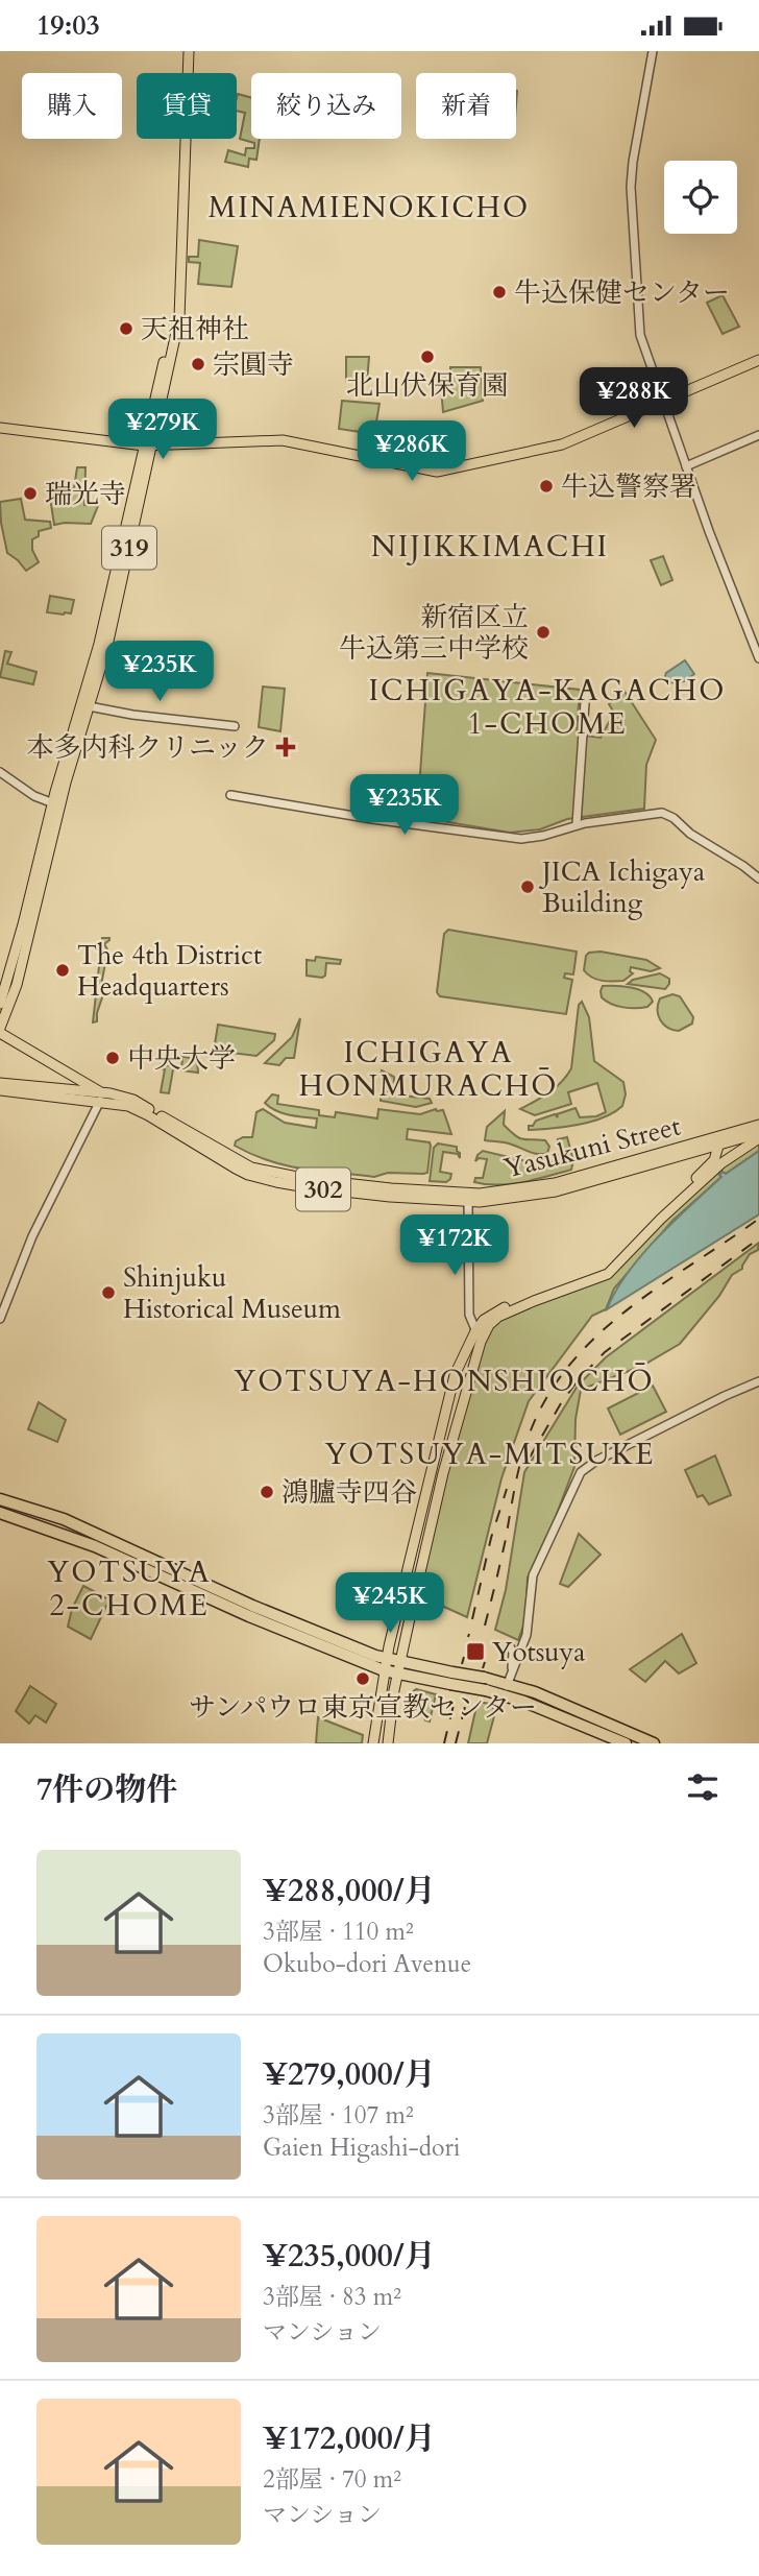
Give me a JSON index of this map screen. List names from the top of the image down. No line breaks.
{"streets":{"main road":["319","Yasukuni Street","302"]},"crossings":[["Yasukuni Street","302"]],"districts":["MINAMIENOKICHO","NIJIKKIMACHI","ICHIGAYA-KAGACHO 1-CHOME","ICHIGAYA HONMURACHŌ","YOTSUYA-HONSHIOCHŌ","YOTSUYA-MITSUKE","YOTSUYA 2-CHOME"],"places":{"other":["牛込保健センター","天祖神社","北山伏保育園","宗圓寺","牛込警察署","瑞光寺","新宿区立 牛込第三中学校","JICA Ichigaya Building","The 4th District Headquarters","中央大学","Shinjuku Historical Museum","鴻臚寺四谷","サンパウロ東京宣教センター"],"health":["本多内科クリニック"],"transit":["Yotsuya"]},"page":{"status":"19:03","chip":["購入","賃貸","絞り込み","新着"],"price":["¥288K","¥279K","¥286K","¥235K","¥235K","¥172K","¥245K"],"heading":"7件の物件","list":[{"name":"¥288,000/月","note":"3部屋 · 110 m² · Okubo-dori Avenue"},{"name":"¥279,000/月","note":"3部屋 · 107 m² · Gaien Higashi-dori"},{"name":"¥235,000/月","note":"3部屋 · 83 m² · マンション"},{"name":"¥172,000/月","note":"2部屋 · 70 m² · マンション"}]}}
